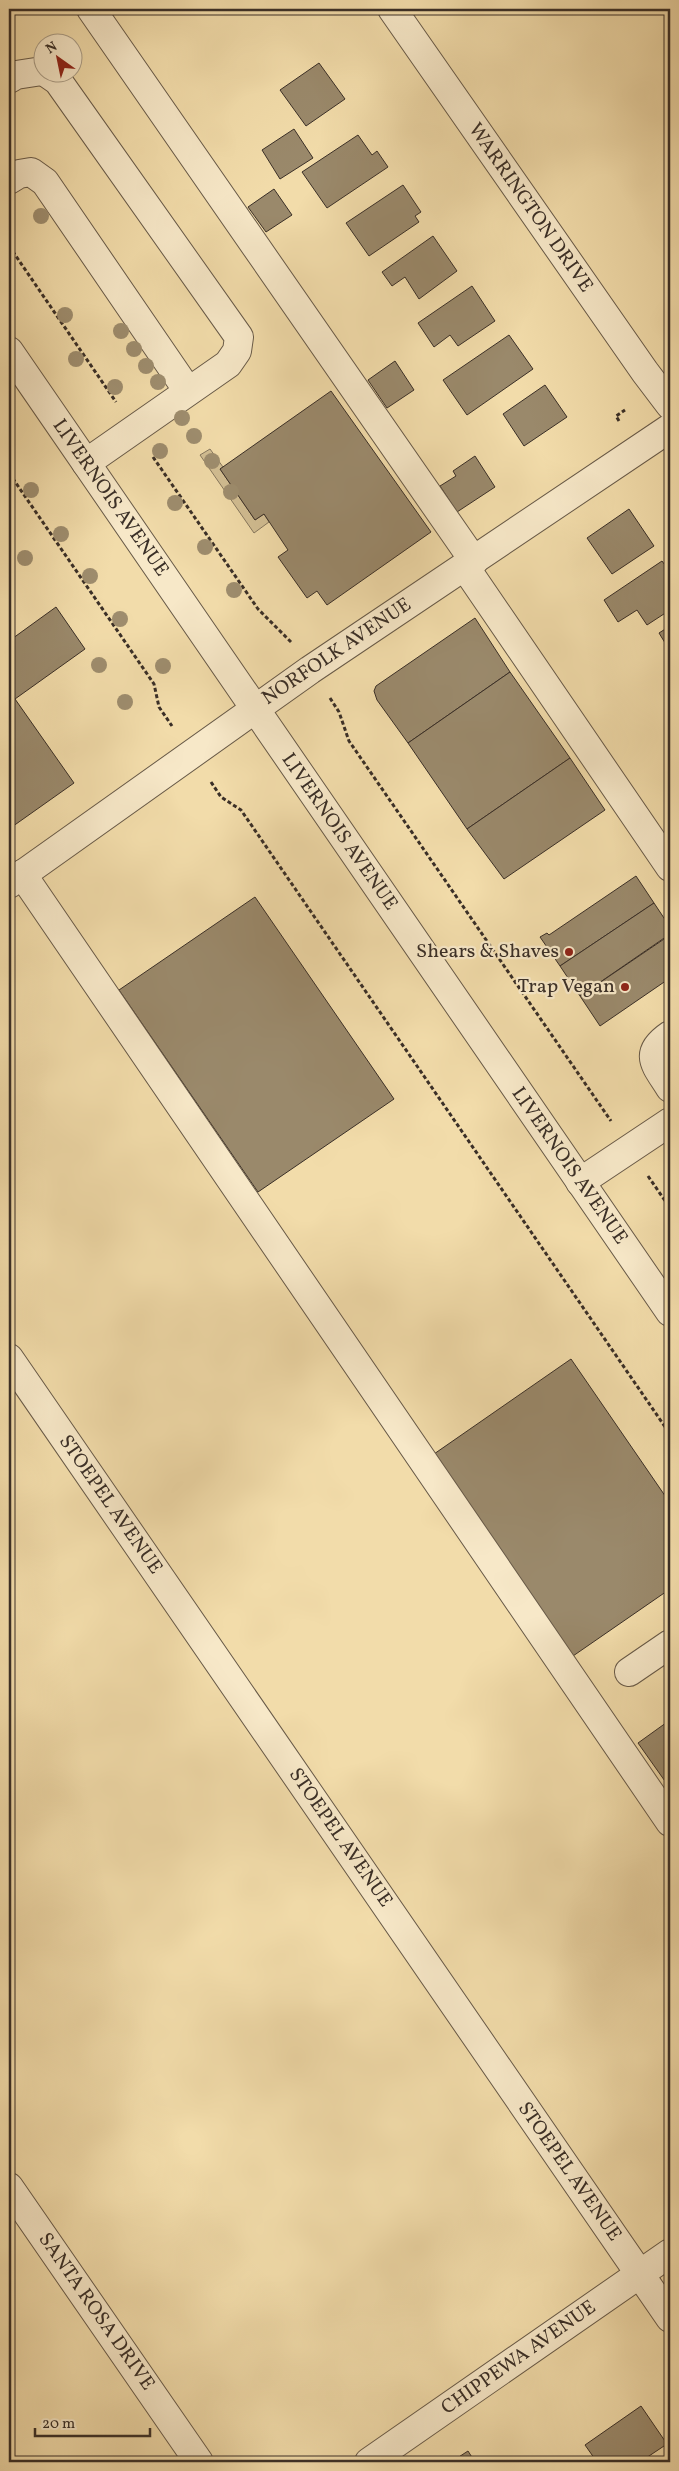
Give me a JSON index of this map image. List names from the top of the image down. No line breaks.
{"streets":{"street":["WARRINGTON DRIVE","LIVERNOIS AVENUE","NORFOLK AVENUE","STOEPEL AVENUE","SANTA ROSA DRIVE","CHIPPEWA AVENUE"]},"crossings":[["LIVERNOIS AVENUE","NORFOLK AVENUE"],["STOEPEL AVENUE","CHIPPEWA AVENUE"]],"places":["Shears & Shaves","Trap Vegan"],"scale_bar":"20 m","north":"top left"}
